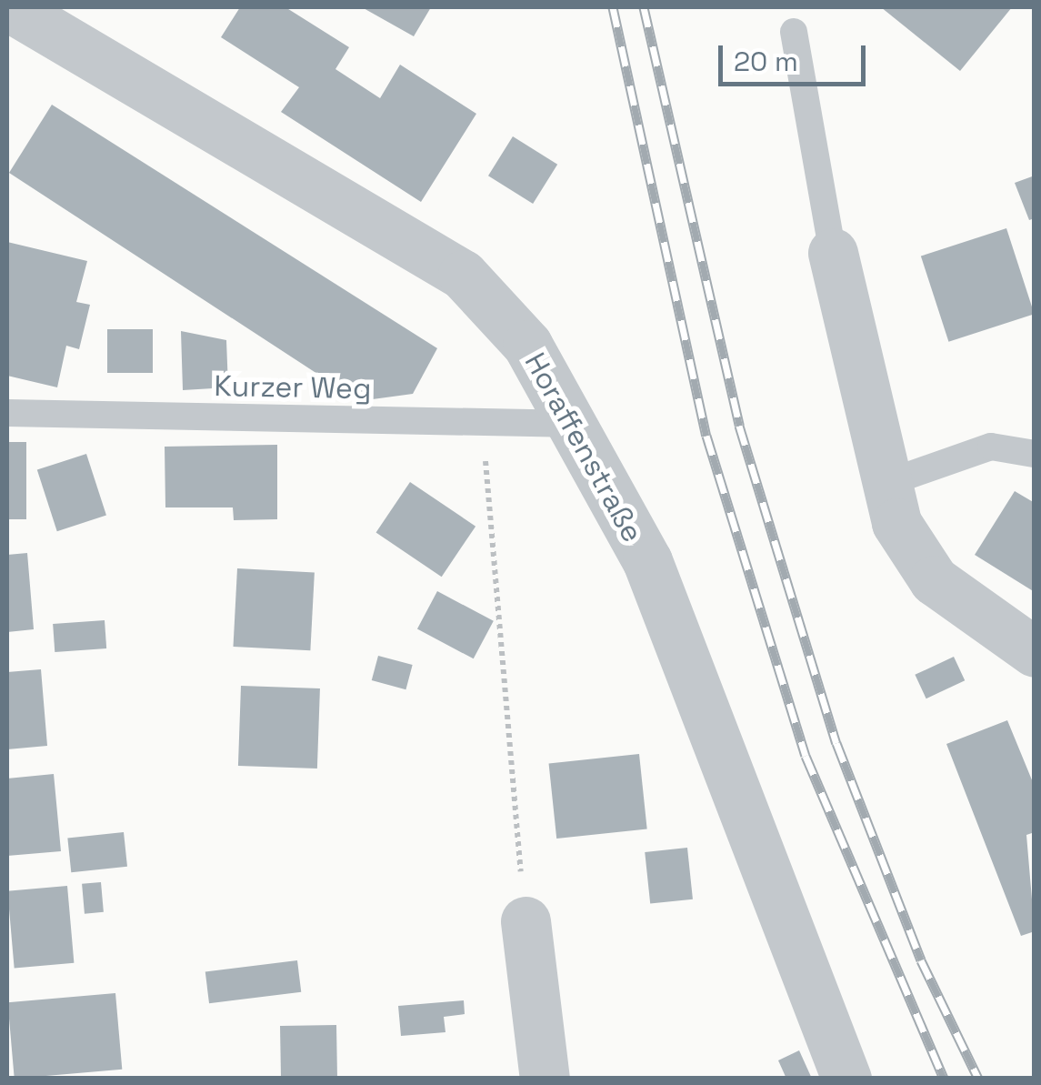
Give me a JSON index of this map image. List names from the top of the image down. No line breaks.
{"streets":{"street":["Horaffenstraße"],"lane":["Kurzer Weg"]},"crossings":[["Kurzer Weg","Horaffenstraße"]],"scale_bar":"20 m"}
